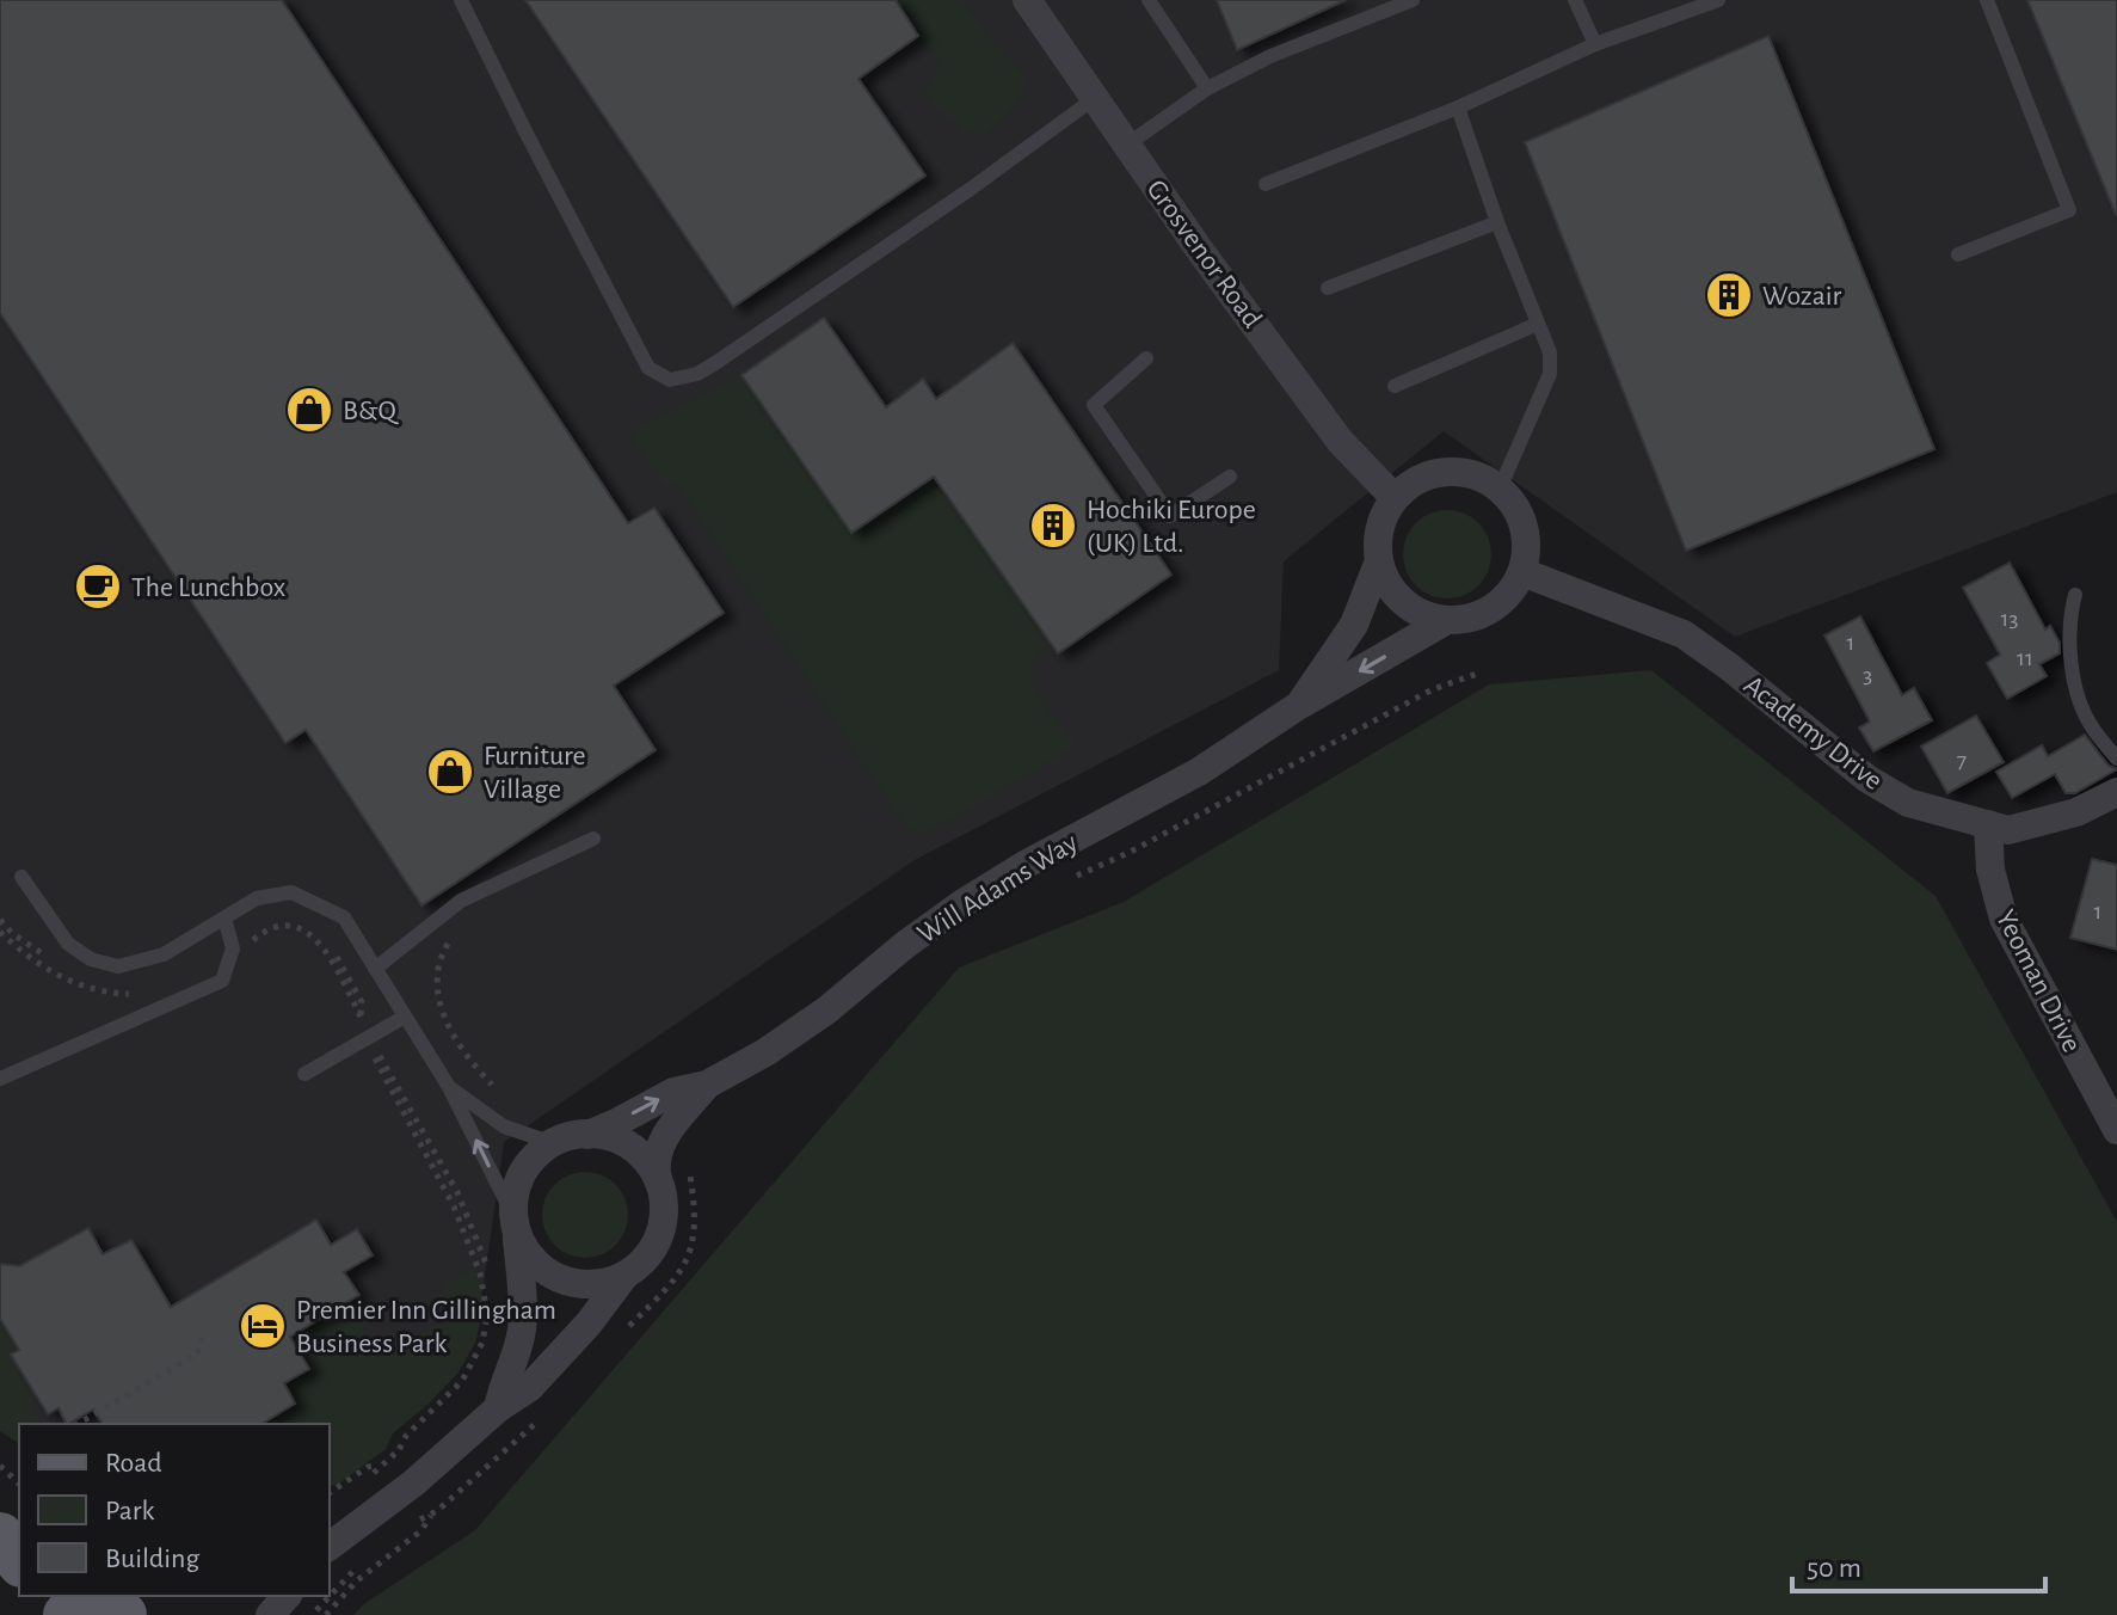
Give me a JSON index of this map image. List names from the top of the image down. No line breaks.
{"streets":{"street":["Grosvenor Road","Academy Drive","Will Adams Way","Yeoman Drive"]},"crossings":[["Grosvenor Road","Academy Drive"],["Grosvenor Road","Will Adams Way"],["Academy Drive","Will Adams Way"],["Academy Drive","Yeoman Drive"]],"places":{"building":["Wozair","Hochiki Europe (UK) Ltd."],"shop":["B&Q","Furniture Village"],"cafe":["The Lunchbox"],"hotel":["Premier Inn Gillingham Business Park"]},"house_numbers":["13","1","11","3","7","1"],"legend":["Road","Park","Building"],"scale_bar":"50 m"}
